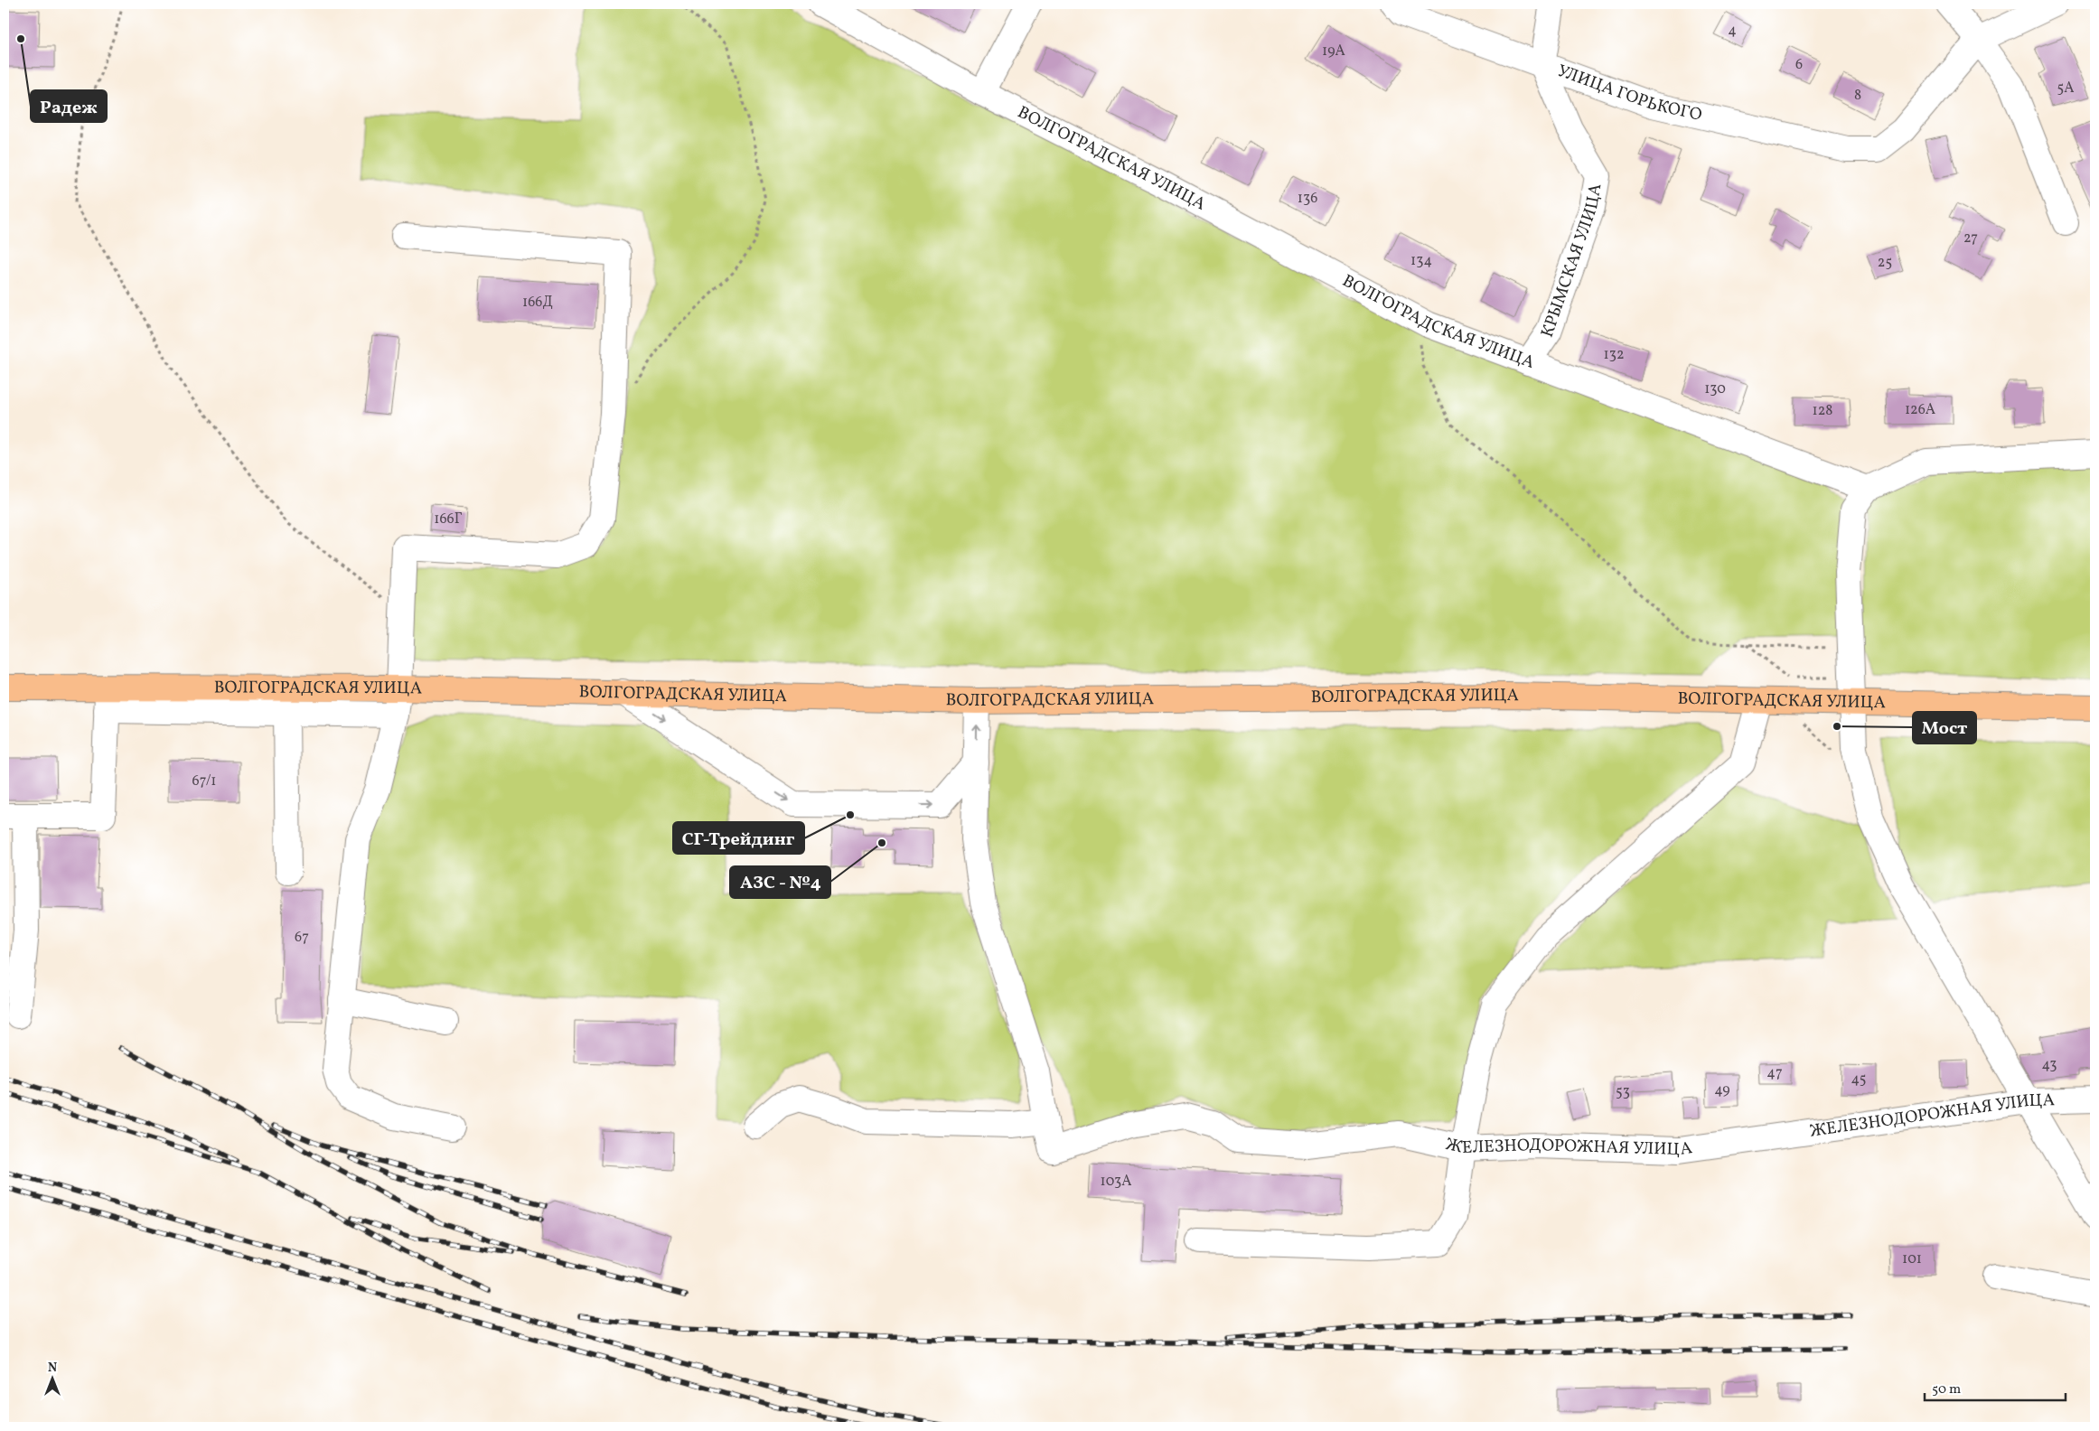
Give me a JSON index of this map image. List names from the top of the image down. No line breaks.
{"streets":{"main road":["ВОЛГОГРАДСКАЯ УЛИЦА"],"street":["УЛИЦА ГОРЬКОГО","КРЫМСКАЯ УЛИЦА","ЖЕЛЕЗНОДОРОЖНАЯ УЛИЦА"]},"crossings":[["УЛИЦА ГОРЬКОГО","КРЫМСКАЯ УЛИЦА"],["ВОЛГОГРАДСКАЯ УЛИЦА","КРЫМСКАЯ УЛИЦА"]],"places":["Радеж","Мост","СГ-Трейдинг","АЗС - №4"],"house_numbers":["4","19А","6","5А","8","136","27","134","25","166Д","132","130","126А","128","166Г","67/1","67","43","47","45","49","53","103А","101"],"scale_bar":"50 m","north":"top"}
